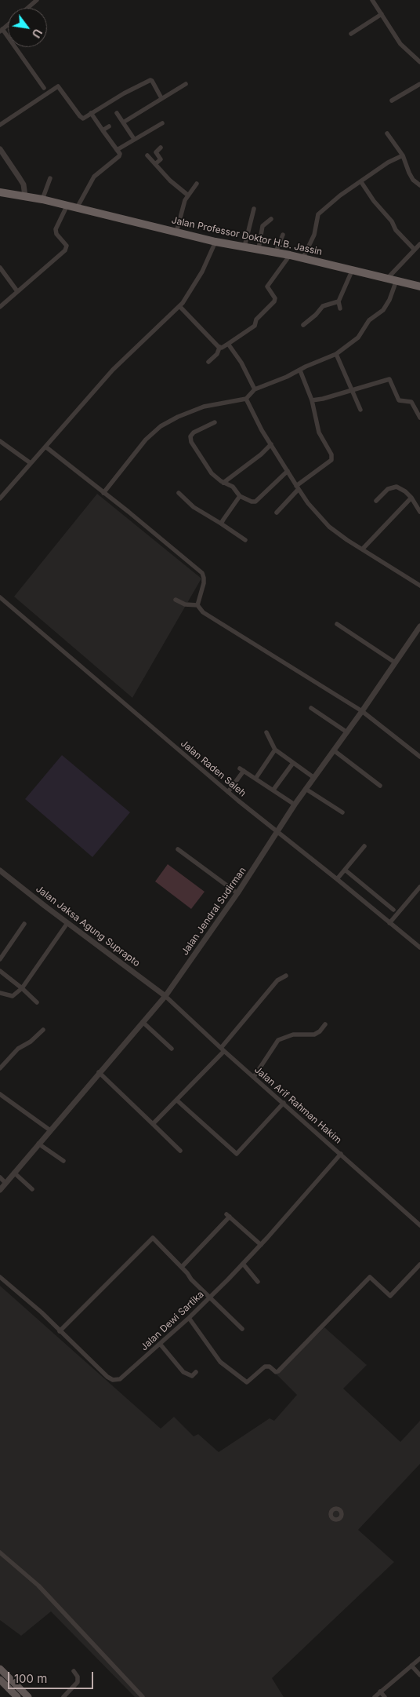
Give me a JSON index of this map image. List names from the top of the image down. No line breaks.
{"streets":{"highway":["Jalan Professor Doktor H.B. Jassin"],"street":["Jalan Raden Saleh","Jalan Jendral Sudirman","Jalan Jaksa Agung Suprapto","Jalan Arif Rahman Hakim","Jalan Dewi Sartika"]},"crossings":[["Jalan Raden Saleh","Jalan Jendral Sudirman"],["Jalan Jendral Sudirman","Jalan Jaksa Agung Suprapto"],["Jalan Jendral Sudirman","Jalan Arif Rahman Hakim"],["Jalan Jaksa Agung Suprapto","Jalan Arif Rahman Hakim"],["Jalan Arif Rahman Hakim","Jalan Dewi Sartika"]],"scale_bar":"100 m","north":"bottom right"}
